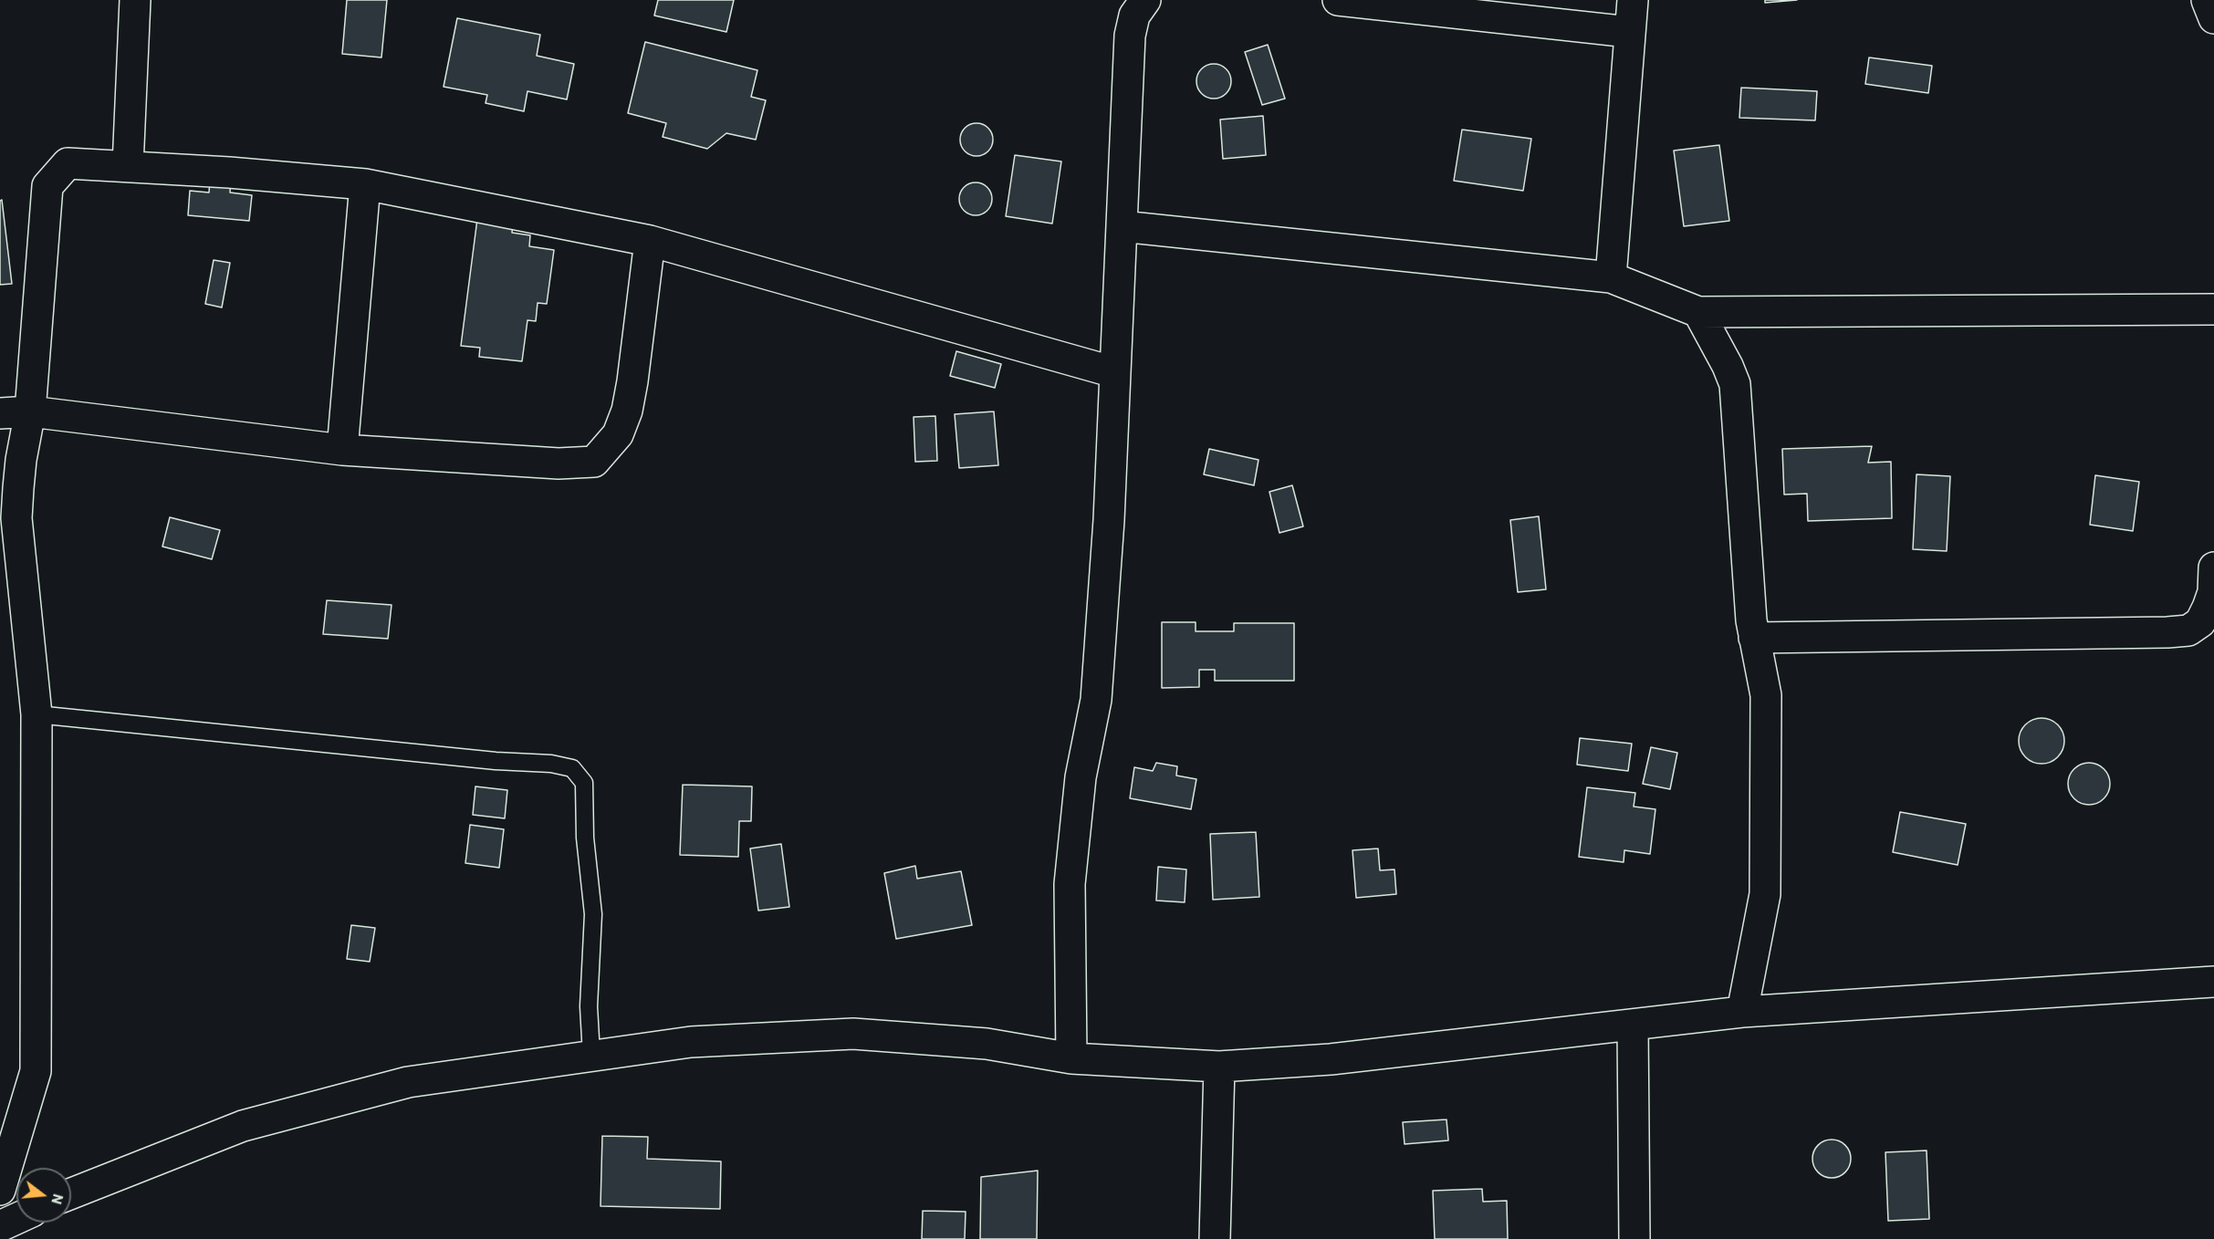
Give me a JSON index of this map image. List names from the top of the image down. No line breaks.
{"north":"right"}
